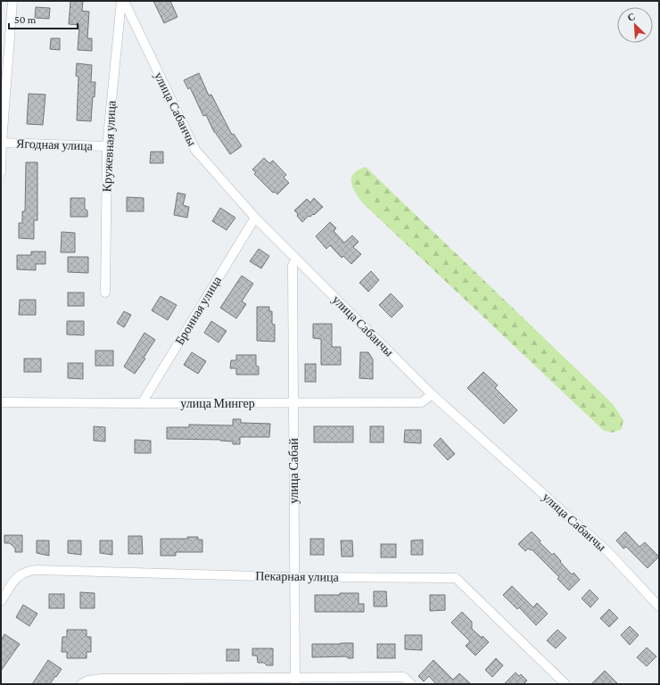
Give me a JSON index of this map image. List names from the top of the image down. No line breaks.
{"streets":{"street":["улица Сабанчы","Ягодная улица","Кружевная улица","Бронная улица","улица Мингер","улица Сабай","Пекарная улица"]},"crossings":[["улица Сабанчы","Бронная улица"],["улица Сабанчы","улица Мингер"],["улица Сабанчы","улица Сабай"],["Ягодная улица","Кружевная улица"],["Бронная улица","улица Мингер"],["улица Мингер","улица Сабай"],["улица Сабай","Пекарная улица"]],"scale_bar":"50 m","north":"top left"}
